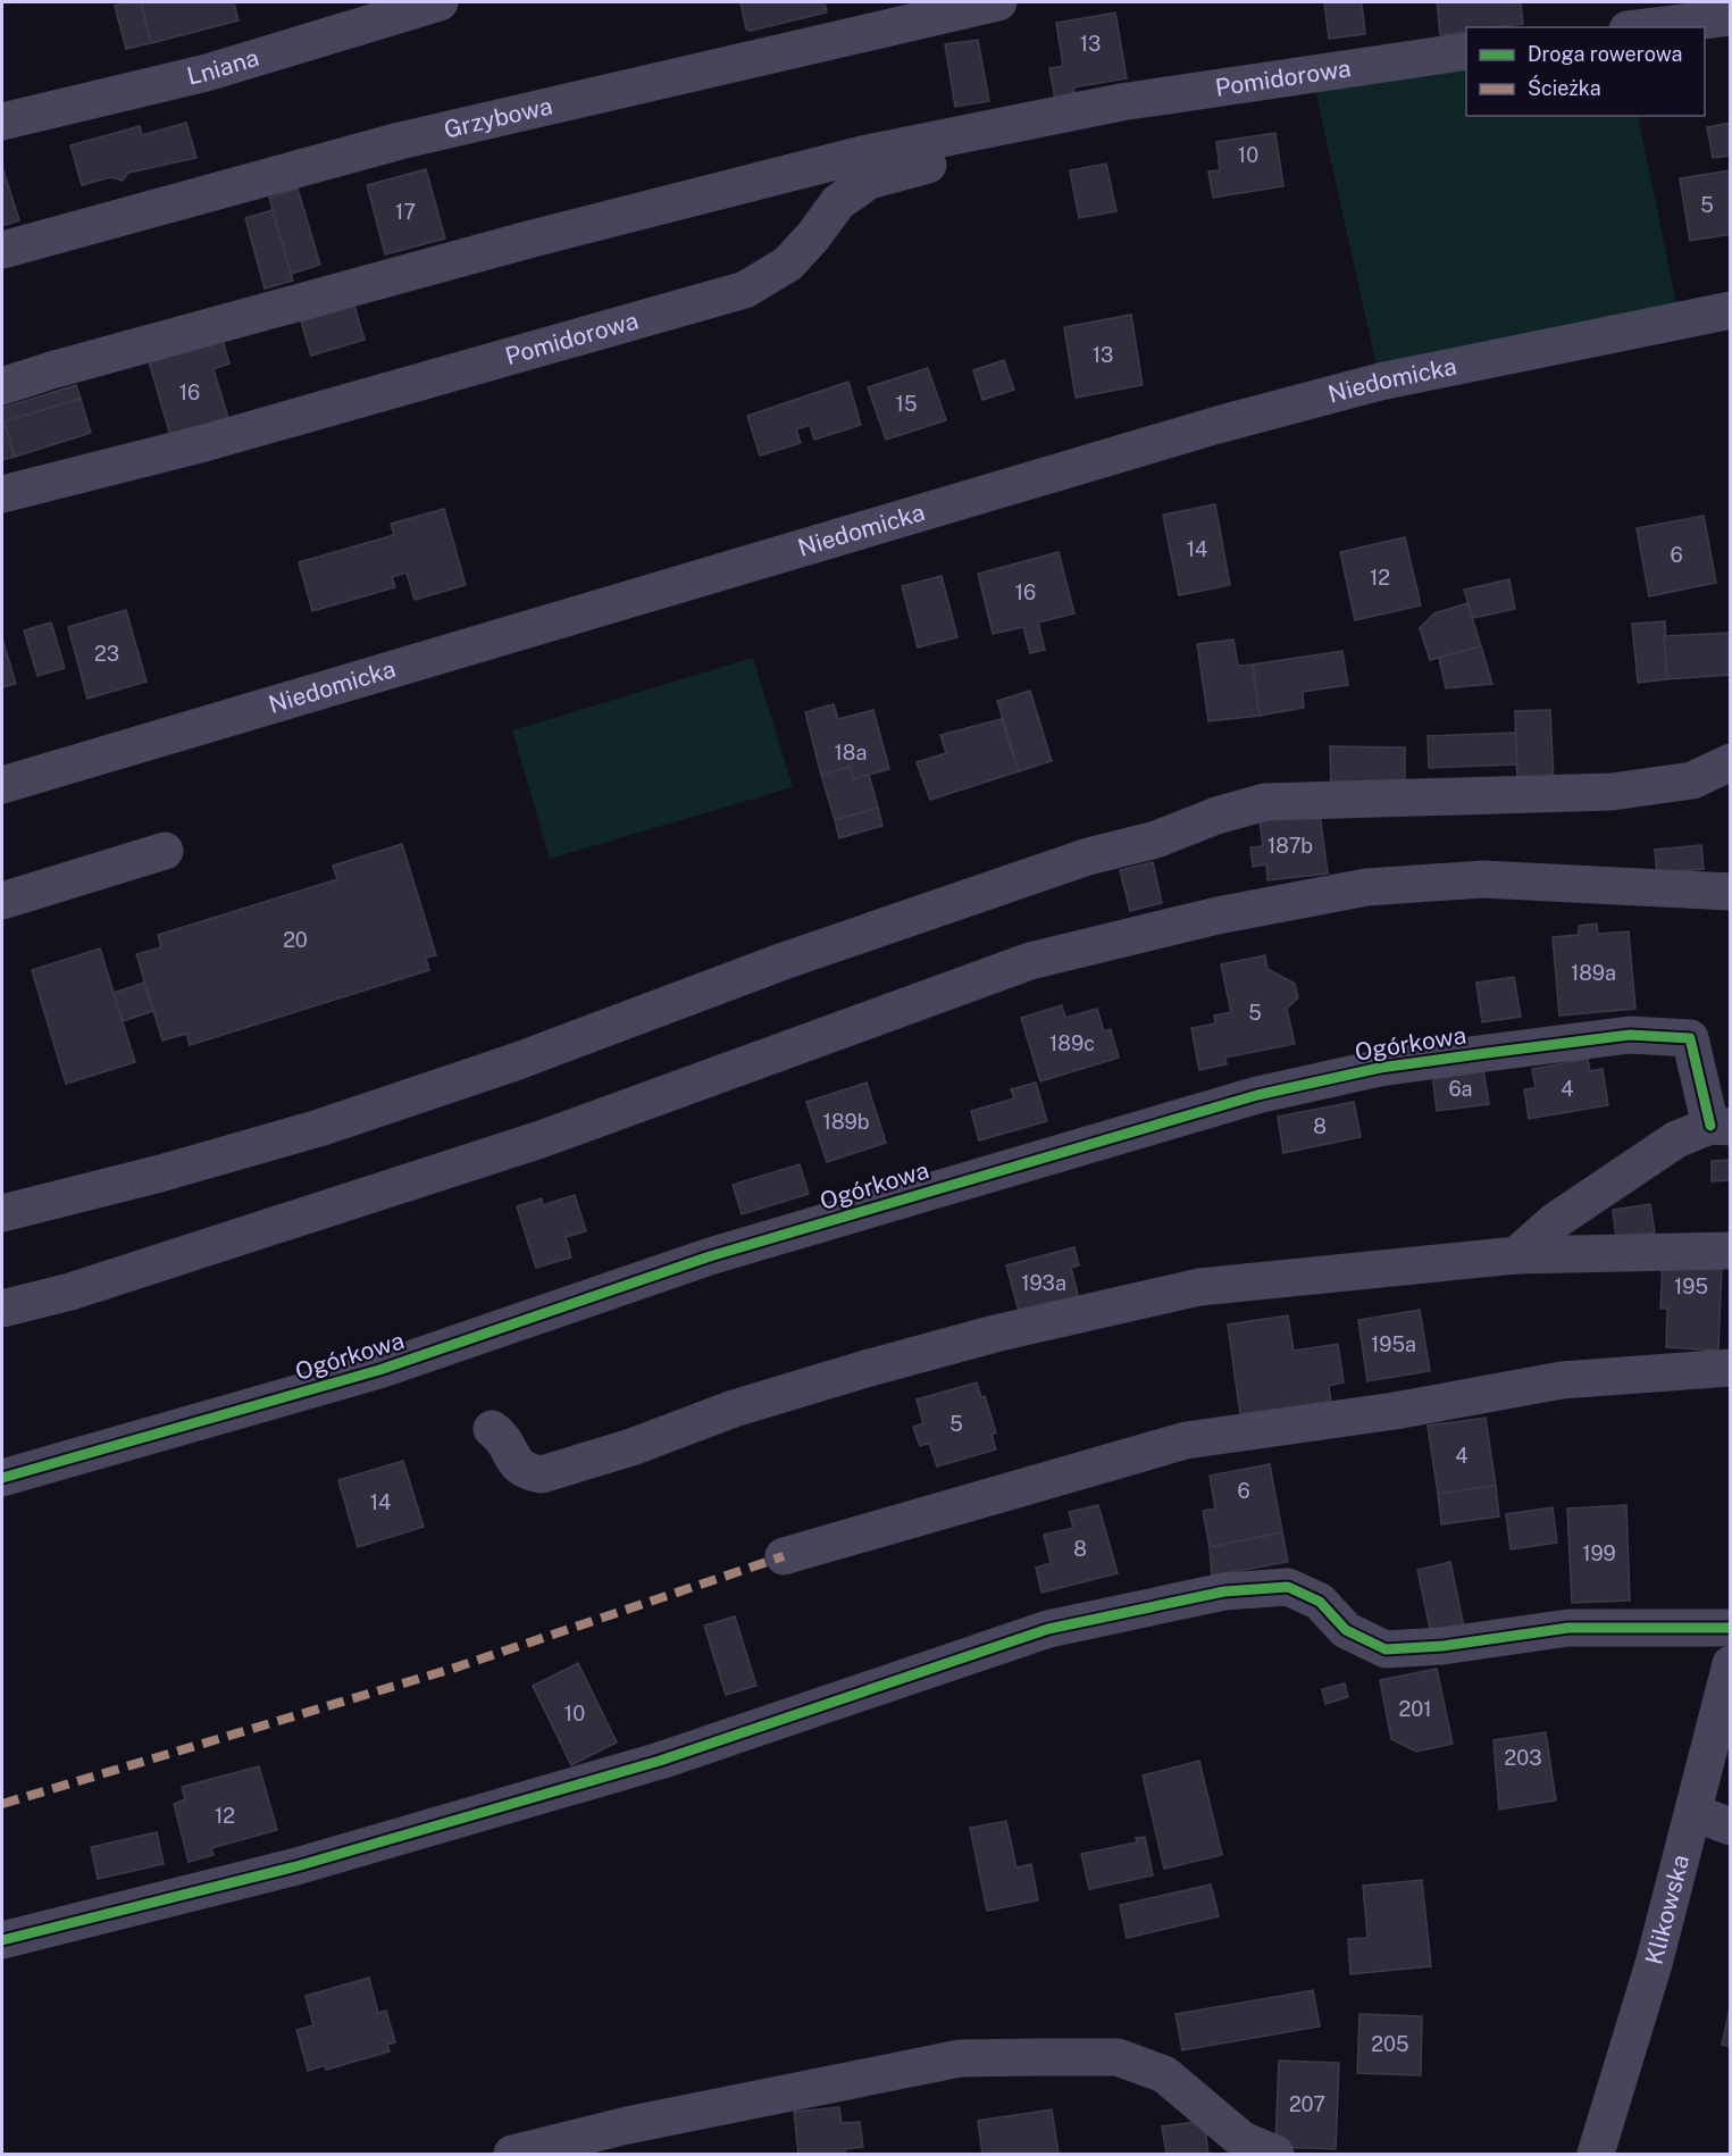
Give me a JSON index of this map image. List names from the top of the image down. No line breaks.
{"streets":{"street":["Lniana","Pomidorowa","Grzybowa","Niedomicka","Ogórkowa","Klikowska"]},"house_numbers":["13","10","5","17","13","16","15","14","6","12","16","23","18a","187b","20","189a","5","189c","6a","4","189b","8","193a","195","195a","5","4","6","14","8","199","201","10","203","12","205","207"],"legend":["Droga rowerowa","Ścieżka"]}
